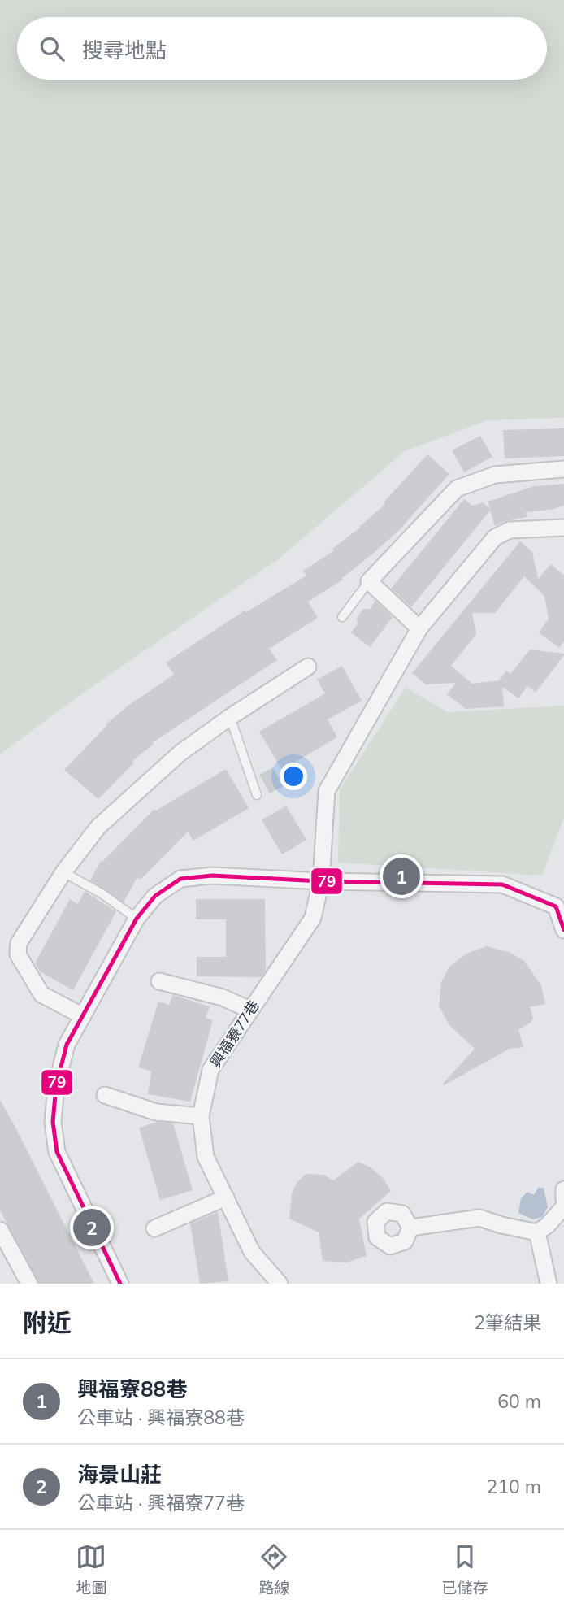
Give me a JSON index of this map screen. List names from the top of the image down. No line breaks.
{"streets":{"street":["興福寮77巷"]},"lines":["transit line 79"],"page":{"search":"搜尋地點","pins":["1","2"],"heading":["附近","2筆結果"],"list":[{"mark":"1","name":"興福寮88巷","note":"公車站 · 興福寮88巷","value":"60 m"},{"mark":"2","name":"海景山莊","note":"公車站 · 興福寮77巷","value":"210 m"}],"nav":["地圖","路線","已儲存"]}}
